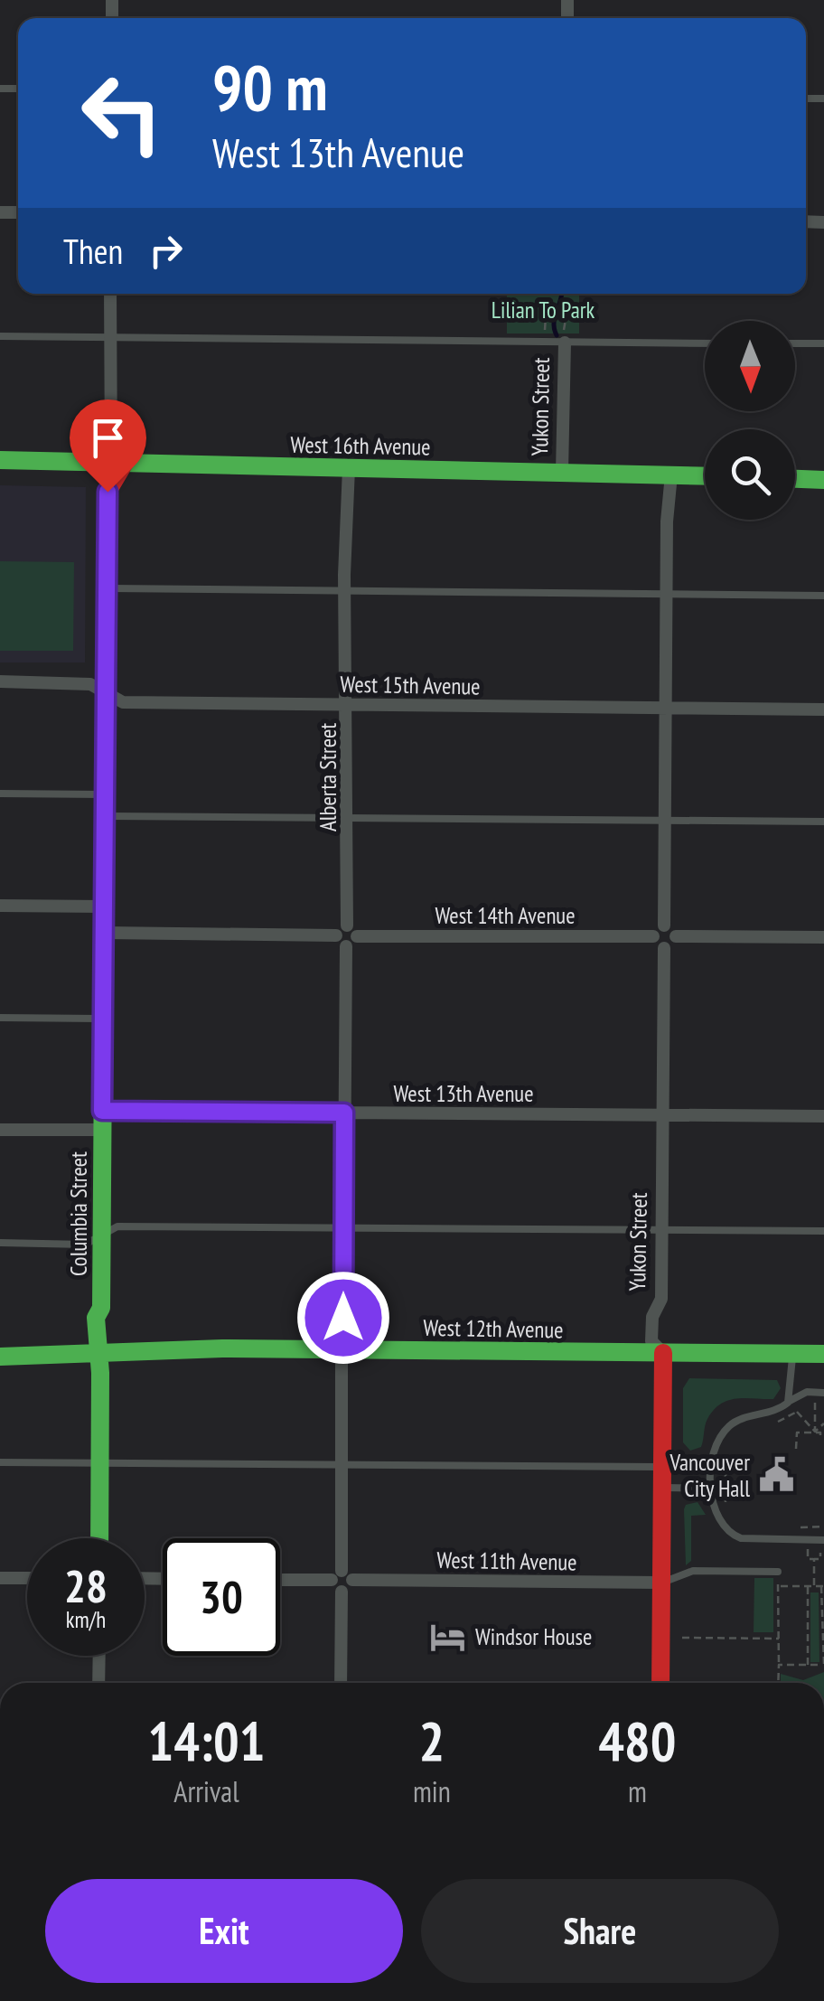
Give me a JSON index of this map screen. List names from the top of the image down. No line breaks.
{"streets":{"street":["Yukon Street","West 16th Avenue","West 15th Avenue","Alberta Street","West 14th Avenue","West 13th Avenue","Columbia Street","West 12th Avenue","West 11th Avenue"]},"crossings":[["Yukon Street","West 16th Avenue"],["Yukon Street","West 14th Avenue"],["Yukon Street","West 13th Avenue"],["Yukon Street","West 12th Avenue"],["Yukon Street","West 11th Avenue"],["West 16th Avenue","Alberta Street"],["West 15th Avenue","Alberta Street"],["West 15th Avenue","Columbia Street"],["West 13th Avenue","Columbia Street"],["Columbia Street","West 12th Avenue"]],"parks":["Lilian To Park"],"places":{"public building":["Vancouver City Hall"],"hotel":["Windsor House"]},"north":"bottom","page":{"turn":["90 m","West 13th Avenue"],"then":"Then","speed":"28 km/h","limit":"30","eta":["14:01","Arrival","2","min","480","m"],"buttons":["Exit","Share"]}}
